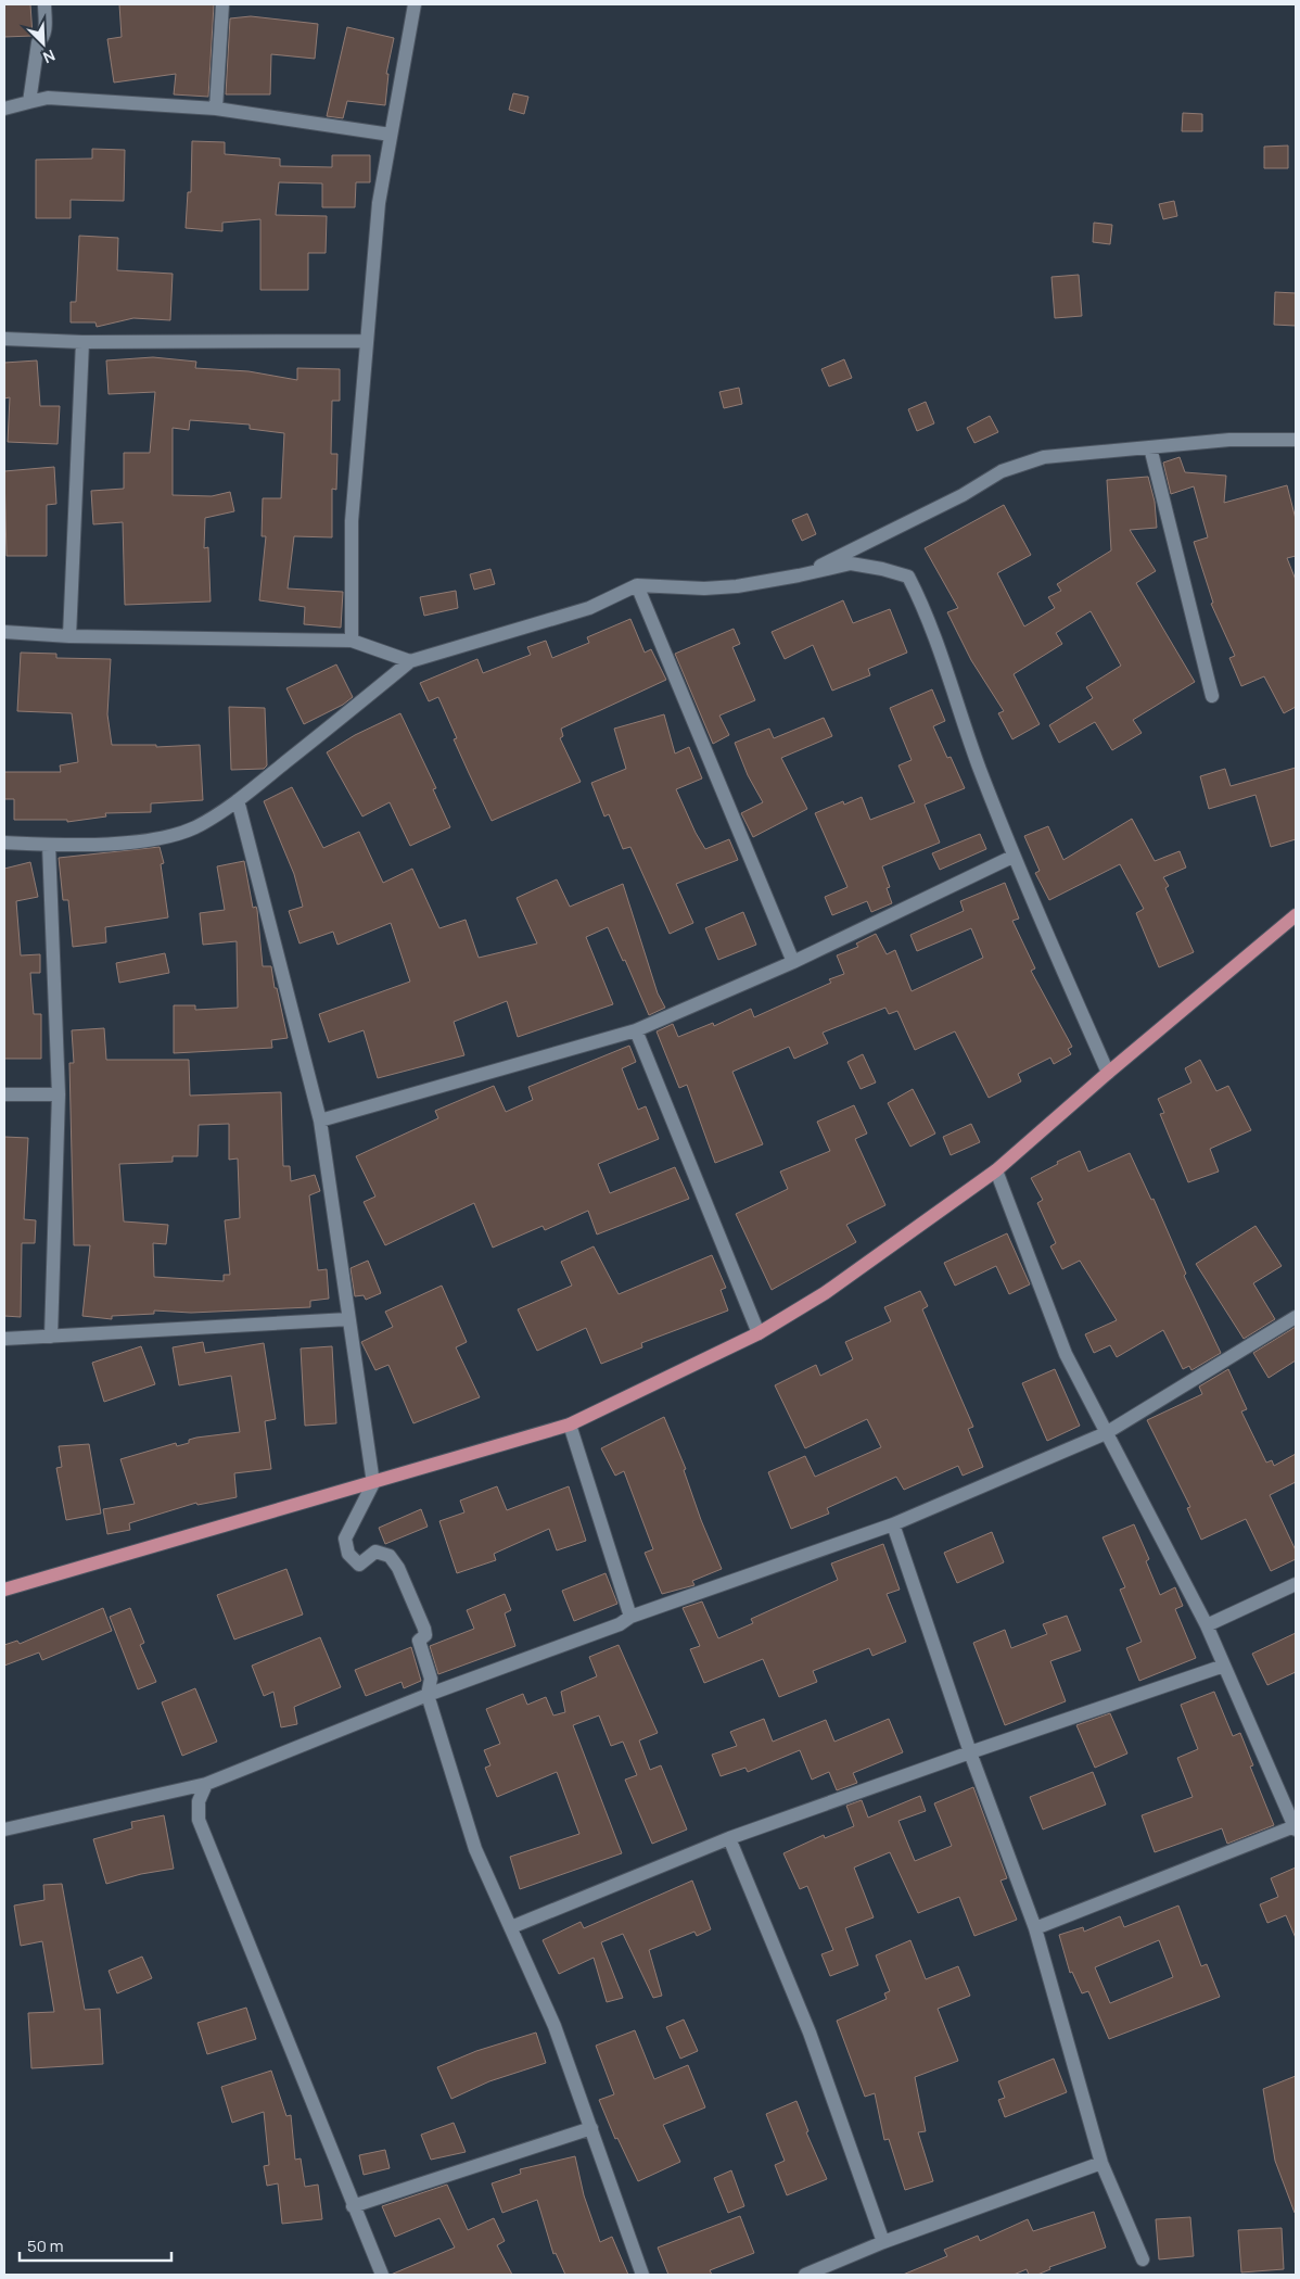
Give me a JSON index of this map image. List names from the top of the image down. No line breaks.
{"scale_bar":"50 m","north":"bottom right"}
